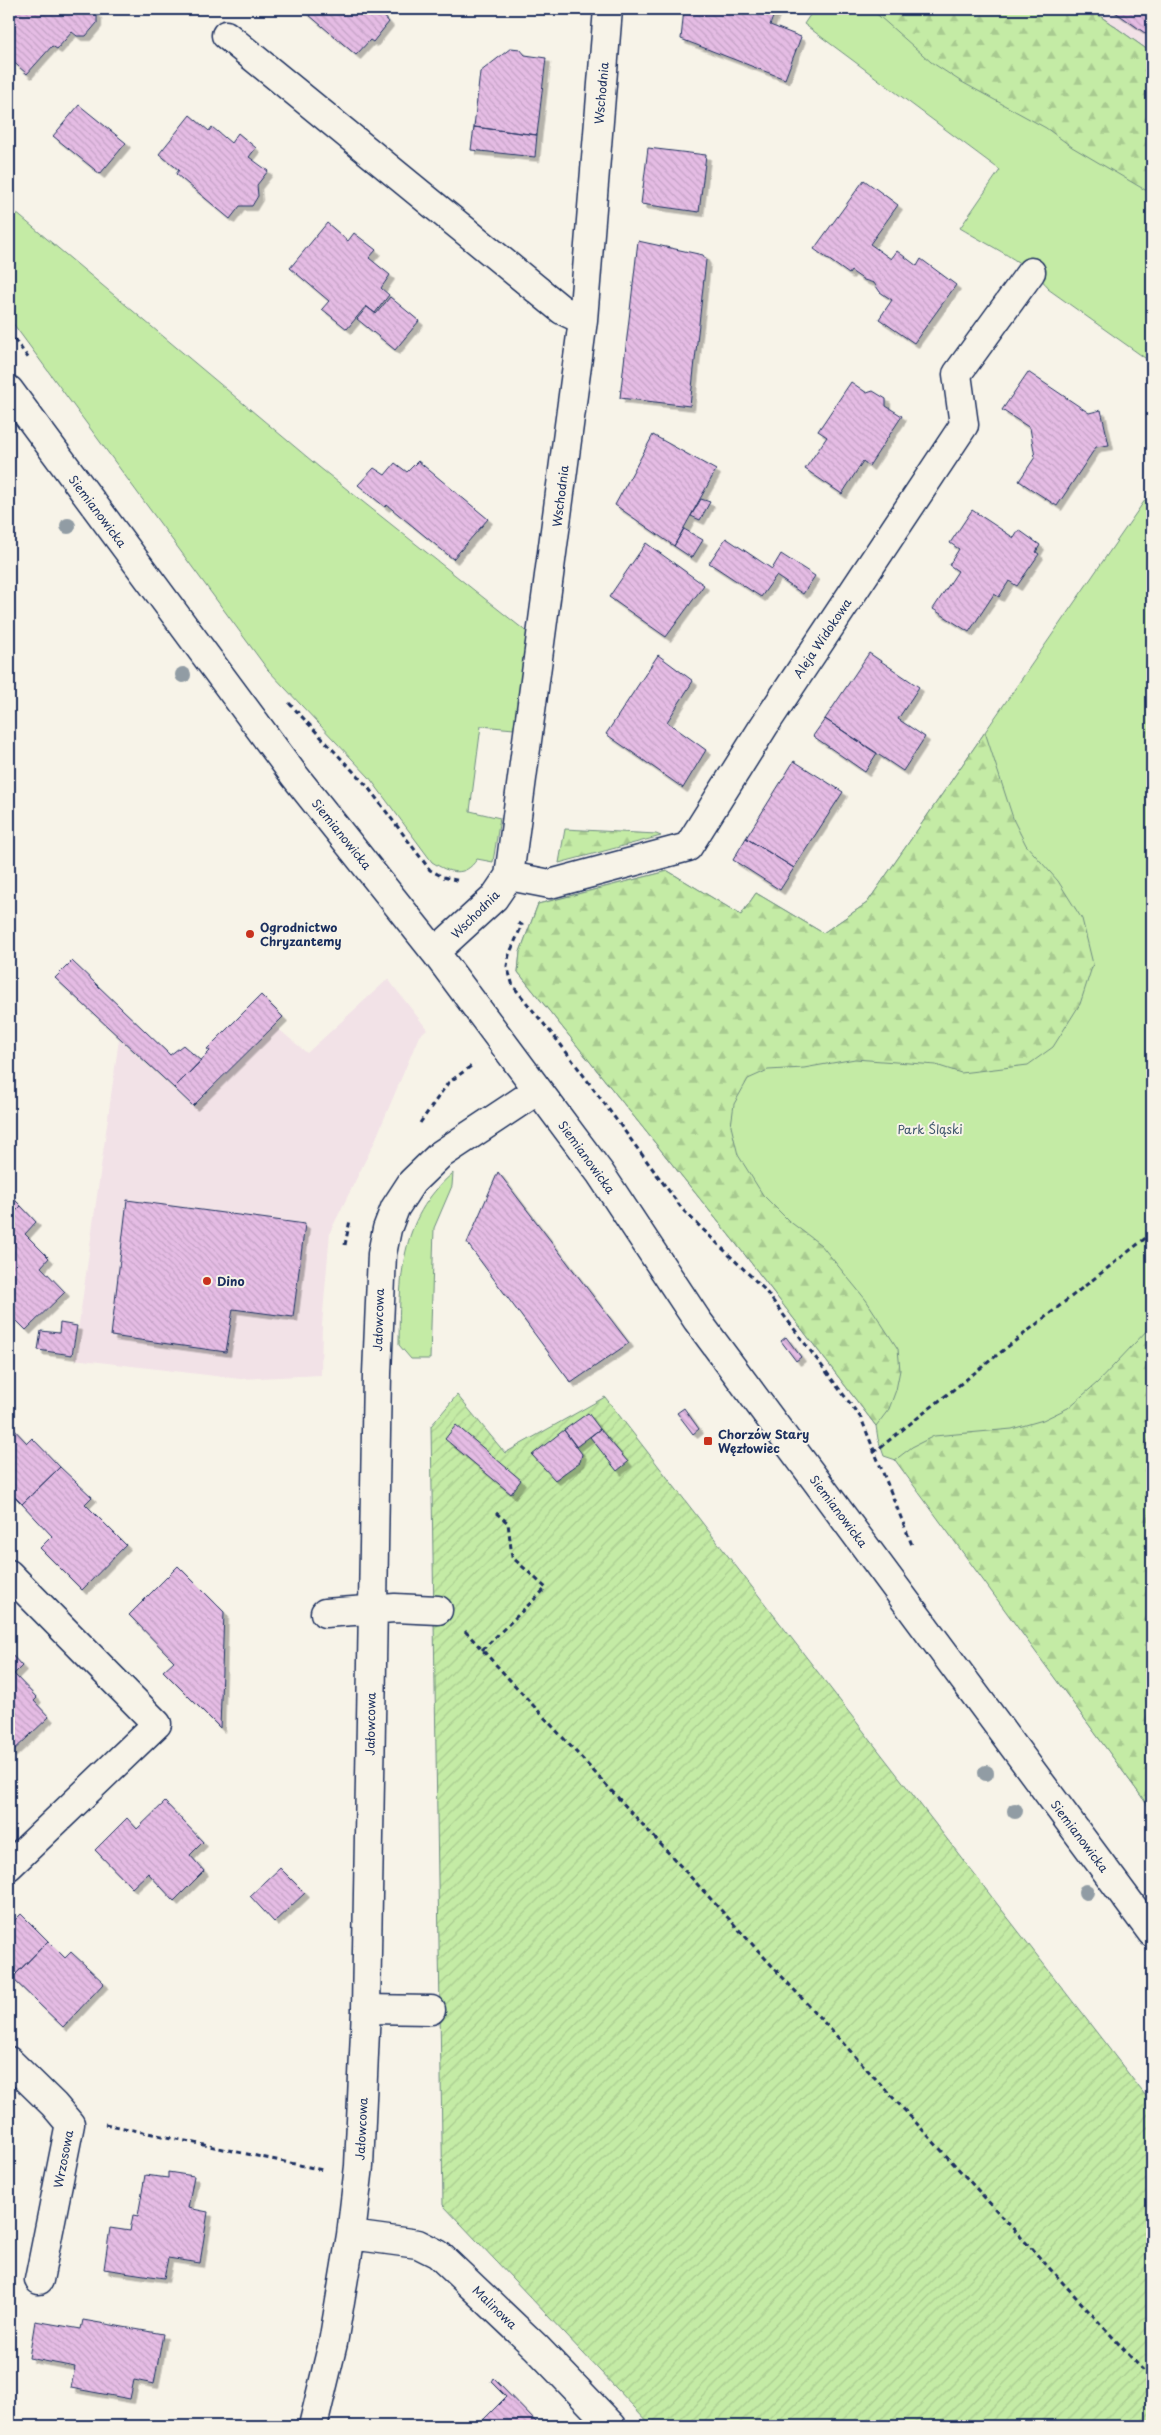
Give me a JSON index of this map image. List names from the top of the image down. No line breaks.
{"streets":{"street":["Wschodnia","Siemianowicka","Aleja Widokowa","Jałowcowa","Wrzosowa","Malinowa"]},"crossings":[["Wschodnia","Siemianowicka"],["Wschodnia","Aleja Widokowa"],["Siemianowicka","Jałowcowa"],["Jałowcowa","Malinowa"]],"parks":["Park Śląski"],"places":{"other":["Ogrodnictwo Chryzantemy","Dino"],"transit":["Chorzów Stary Węzłowiec"]}}
